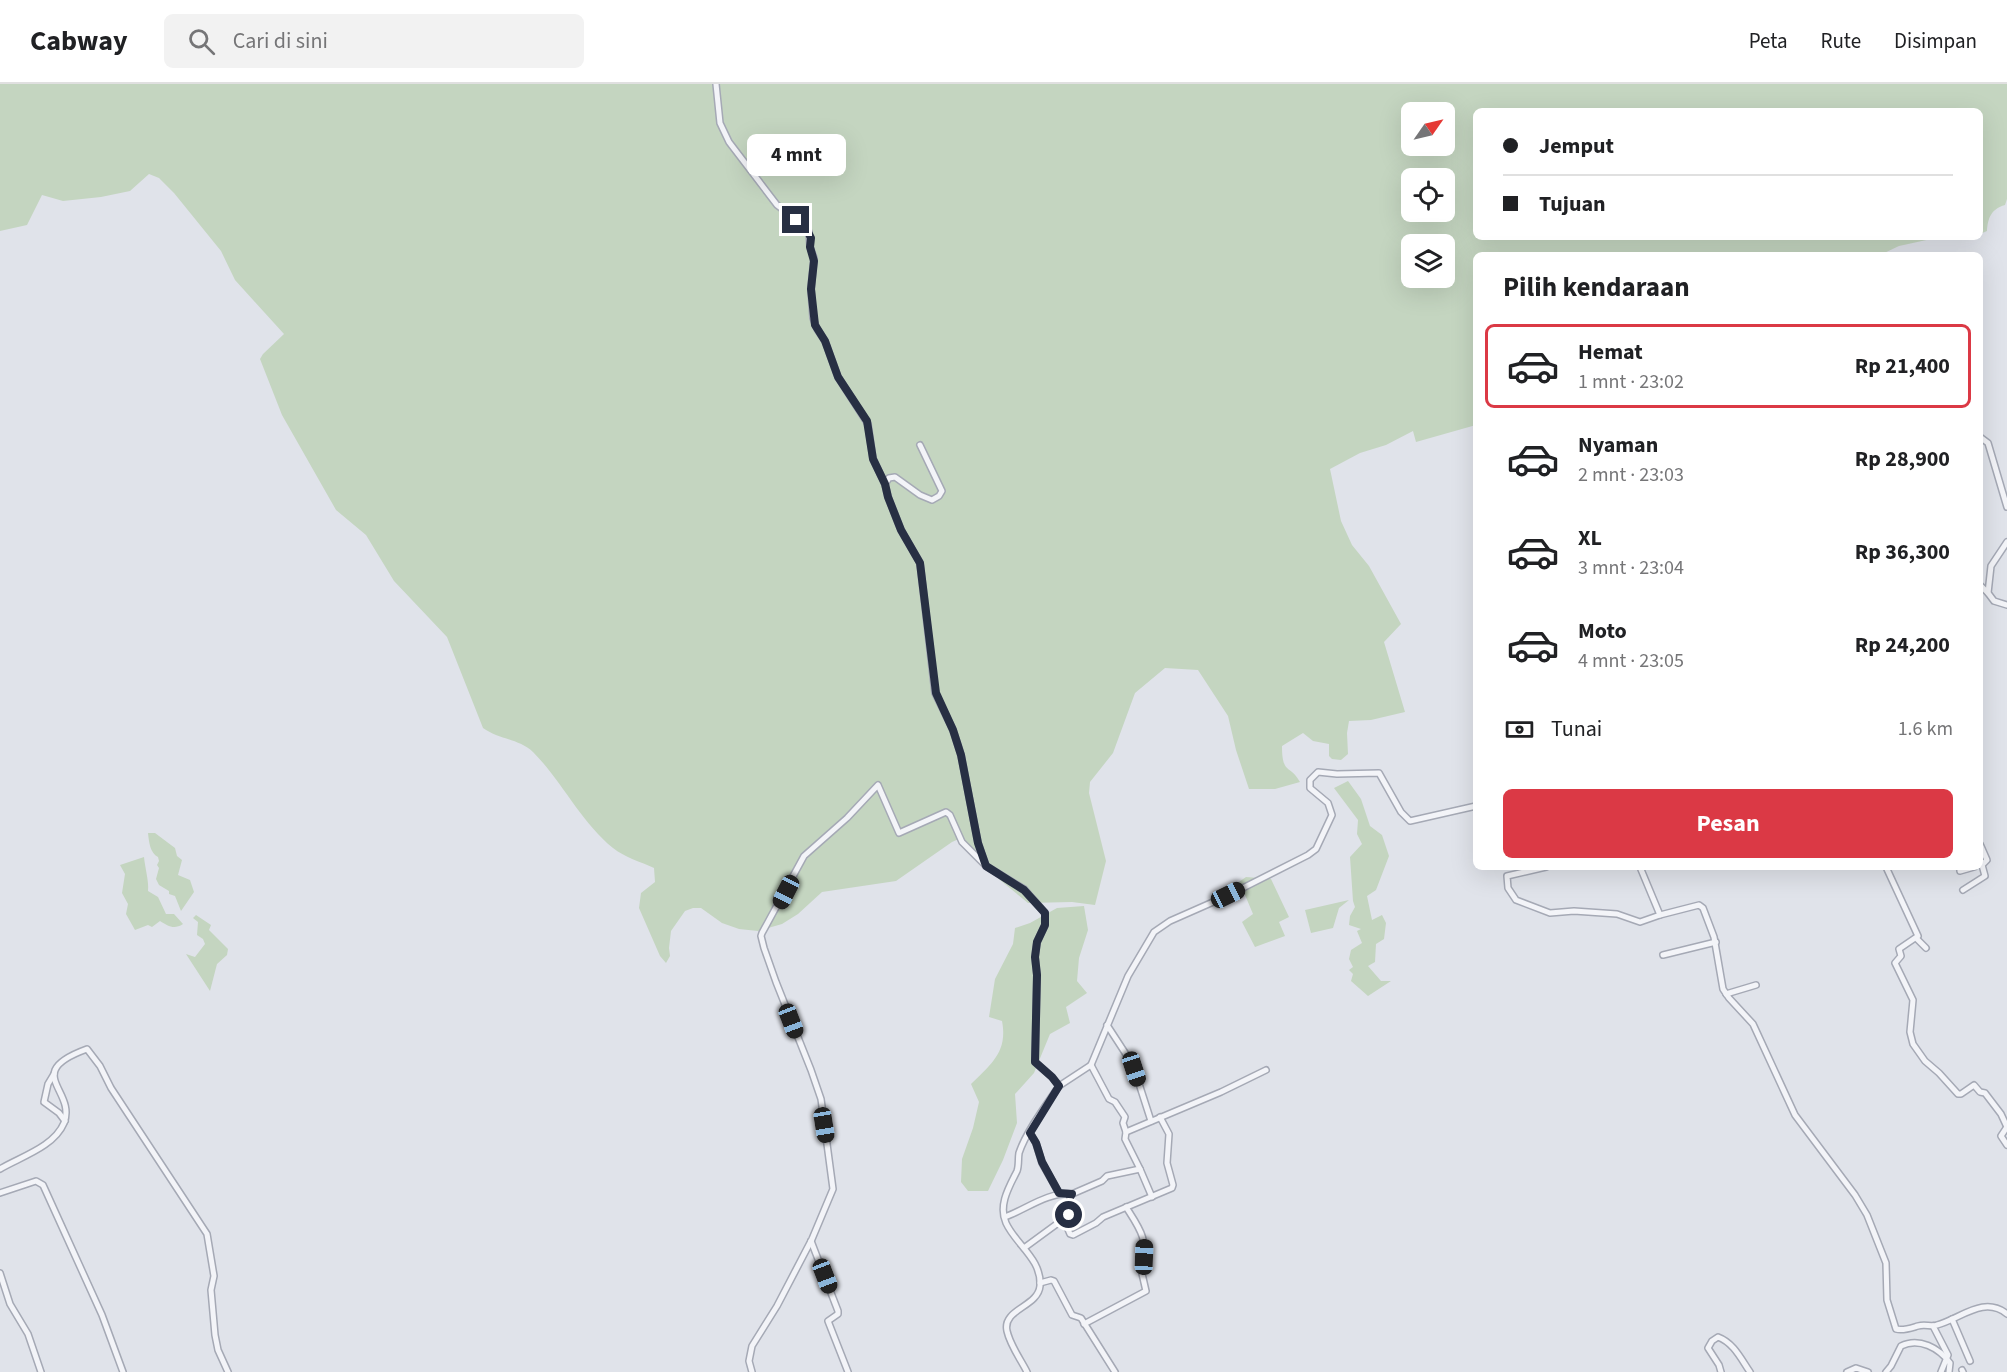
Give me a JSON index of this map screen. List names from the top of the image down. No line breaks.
{"north":"top right","page":{"header":"Cabway","search":"Cari di sini","nav":["Peta","Rute","Disimpan"],"banner":["Jemput","Tujuan"],"bubble":"4 mnt","heading":"Pilih kendaraan","list":[{"name":"Hemat","note":"1 mnt · 23:02","value":"Rp 21,400"},{"name":"Nyaman","note":"2 mnt · 23:03","value":"Rp 28,900"},{"name":"XL","note":"3 mnt · 23:04","value":"Rp 36,300"},{"name":"Moto","note":"4 mnt · 23:05","value":"Rp 24,200"}],"pay":["Tunai","1.6 km"],"buttons":"Pesan"}}
